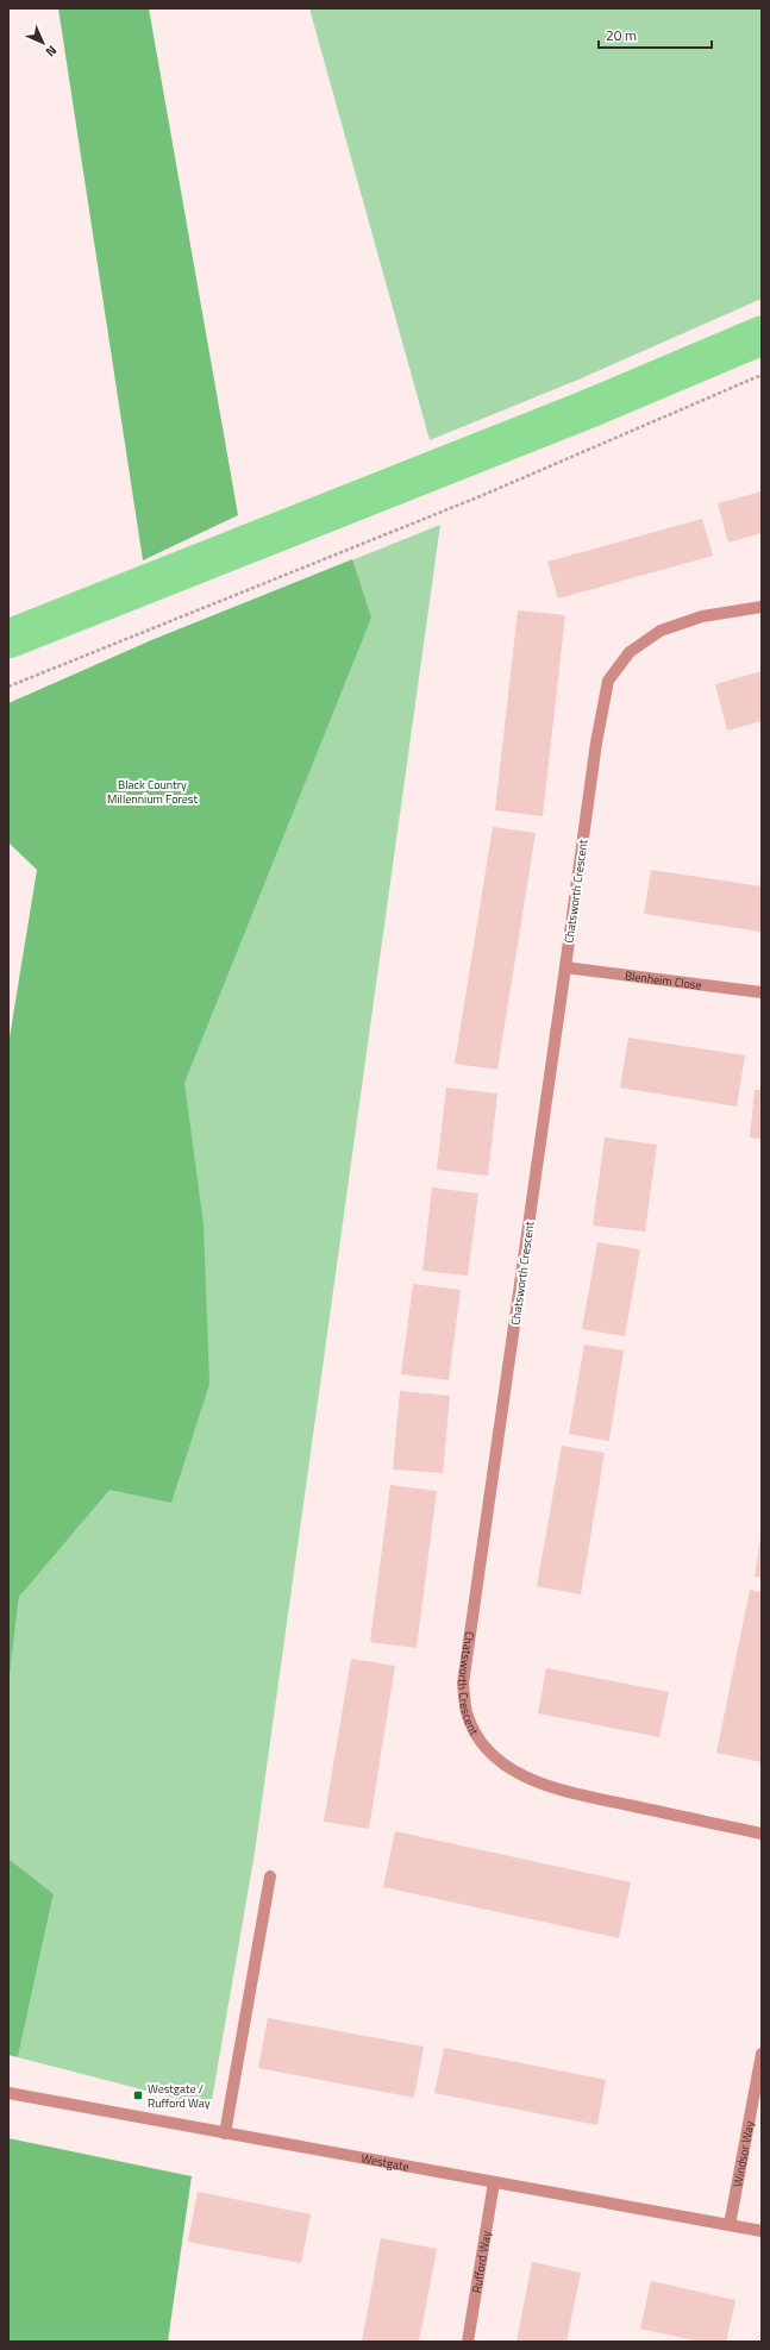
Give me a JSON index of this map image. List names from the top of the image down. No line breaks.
{"streets":{"street":["Chatsworth Crescent","Blenheim Close","Windsor Way","Westgate","Rufford Way"]},"crossings":[["Chatsworth Crescent","Blenheim Close"],["Windsor Way","Westgate"],["Westgate","Rufford Way"]],"parks":["Black Country Millennium Forest"],"places":{"transit":["Westgate / Rufford Way"]},"scale_bar":"20 m","north":"bottom right"}
